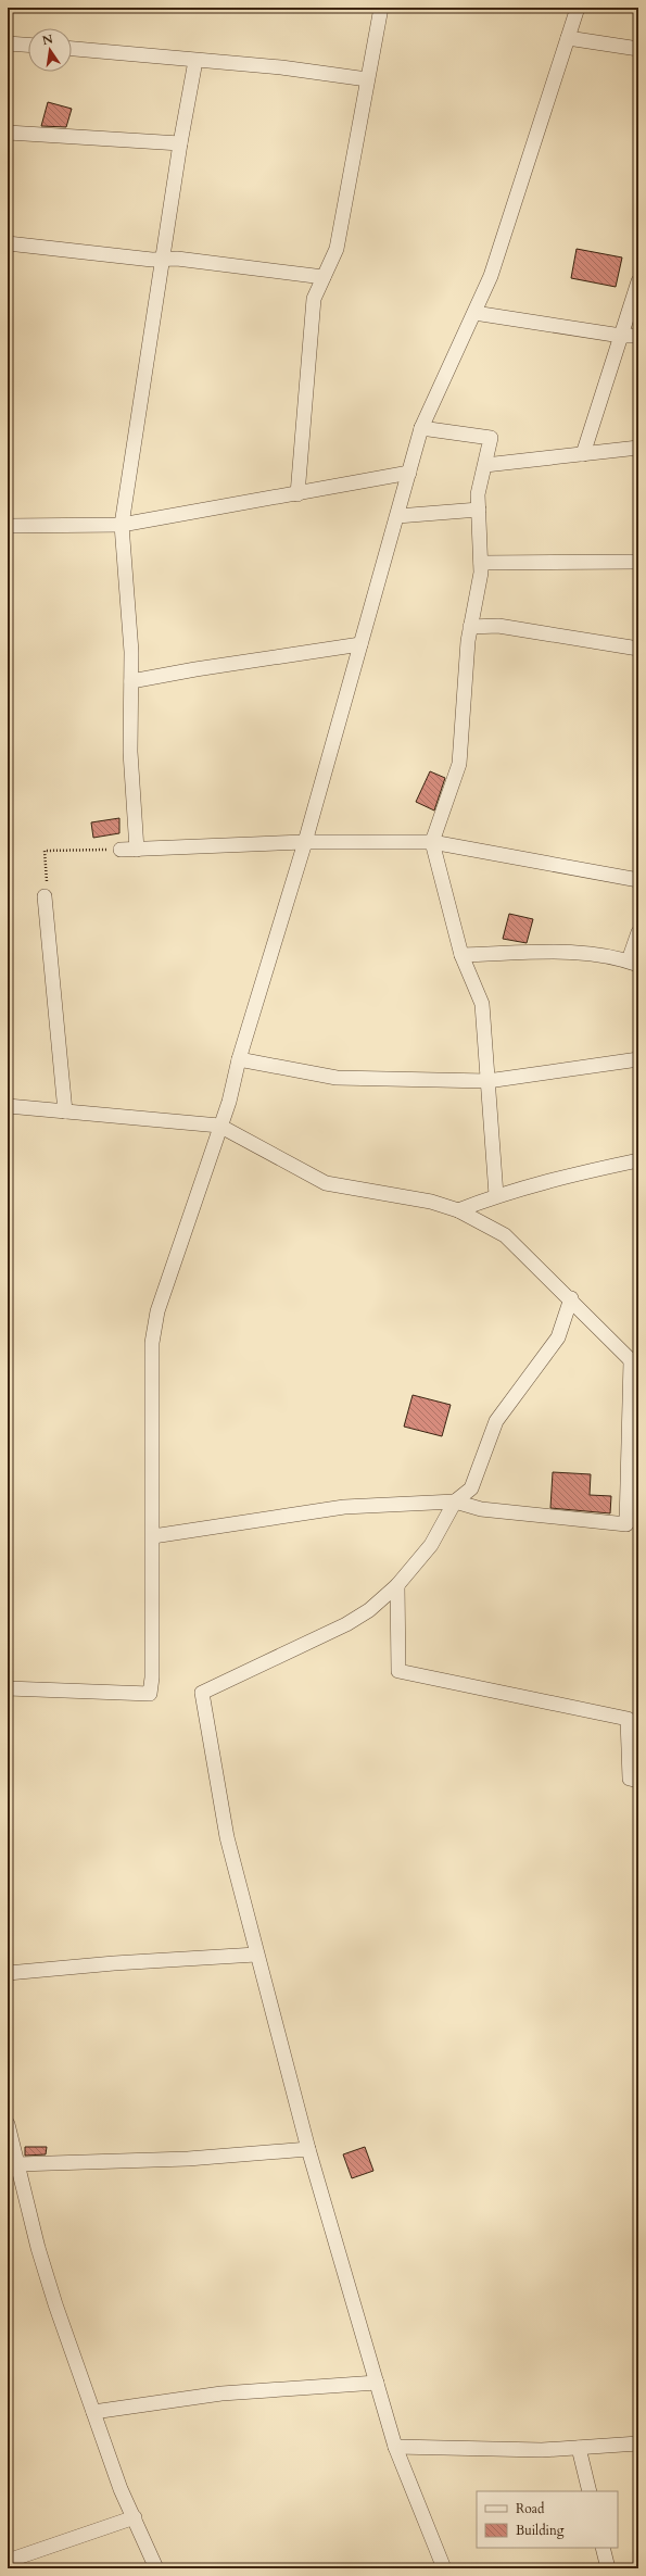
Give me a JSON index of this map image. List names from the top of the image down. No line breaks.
{"legend":["Road","Building"],"north":"top"}
